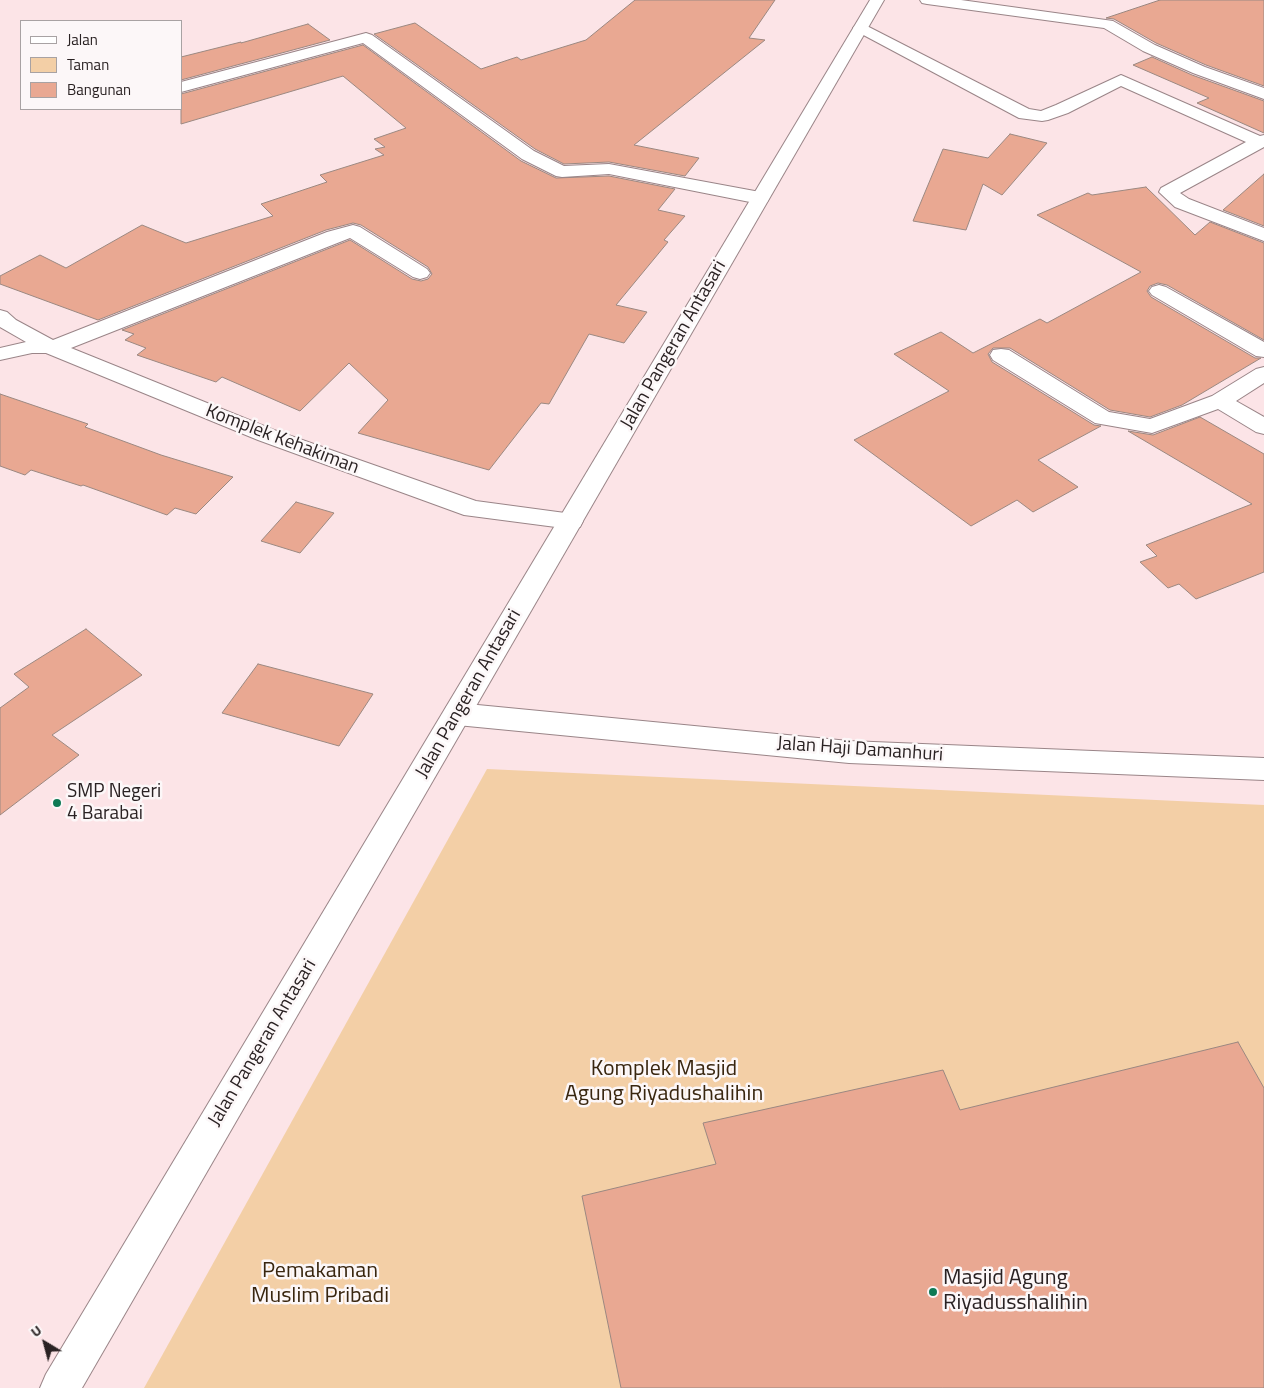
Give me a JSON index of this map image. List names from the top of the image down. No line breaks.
{"streets":{"street":["Jalan Pangeran Antasari","Komplek Kehakiman","Jalan Haji Damanhuri"]},"crossings":[["Jalan Pangeran Antasari","Komplek Kehakiman"],["Jalan Pangeran Antasari","Jalan Haji Damanhuri"]],"parks":["Komplek Masjid Agung Riyadushalihin","Pemakaman Muslim Pribadi"],"places":["SMP Negeri 4 Barabai","Masjid Agung Riyadusshalihin"],"legend":["Jalan","Taman","Bangunan"],"north":"top left"}
